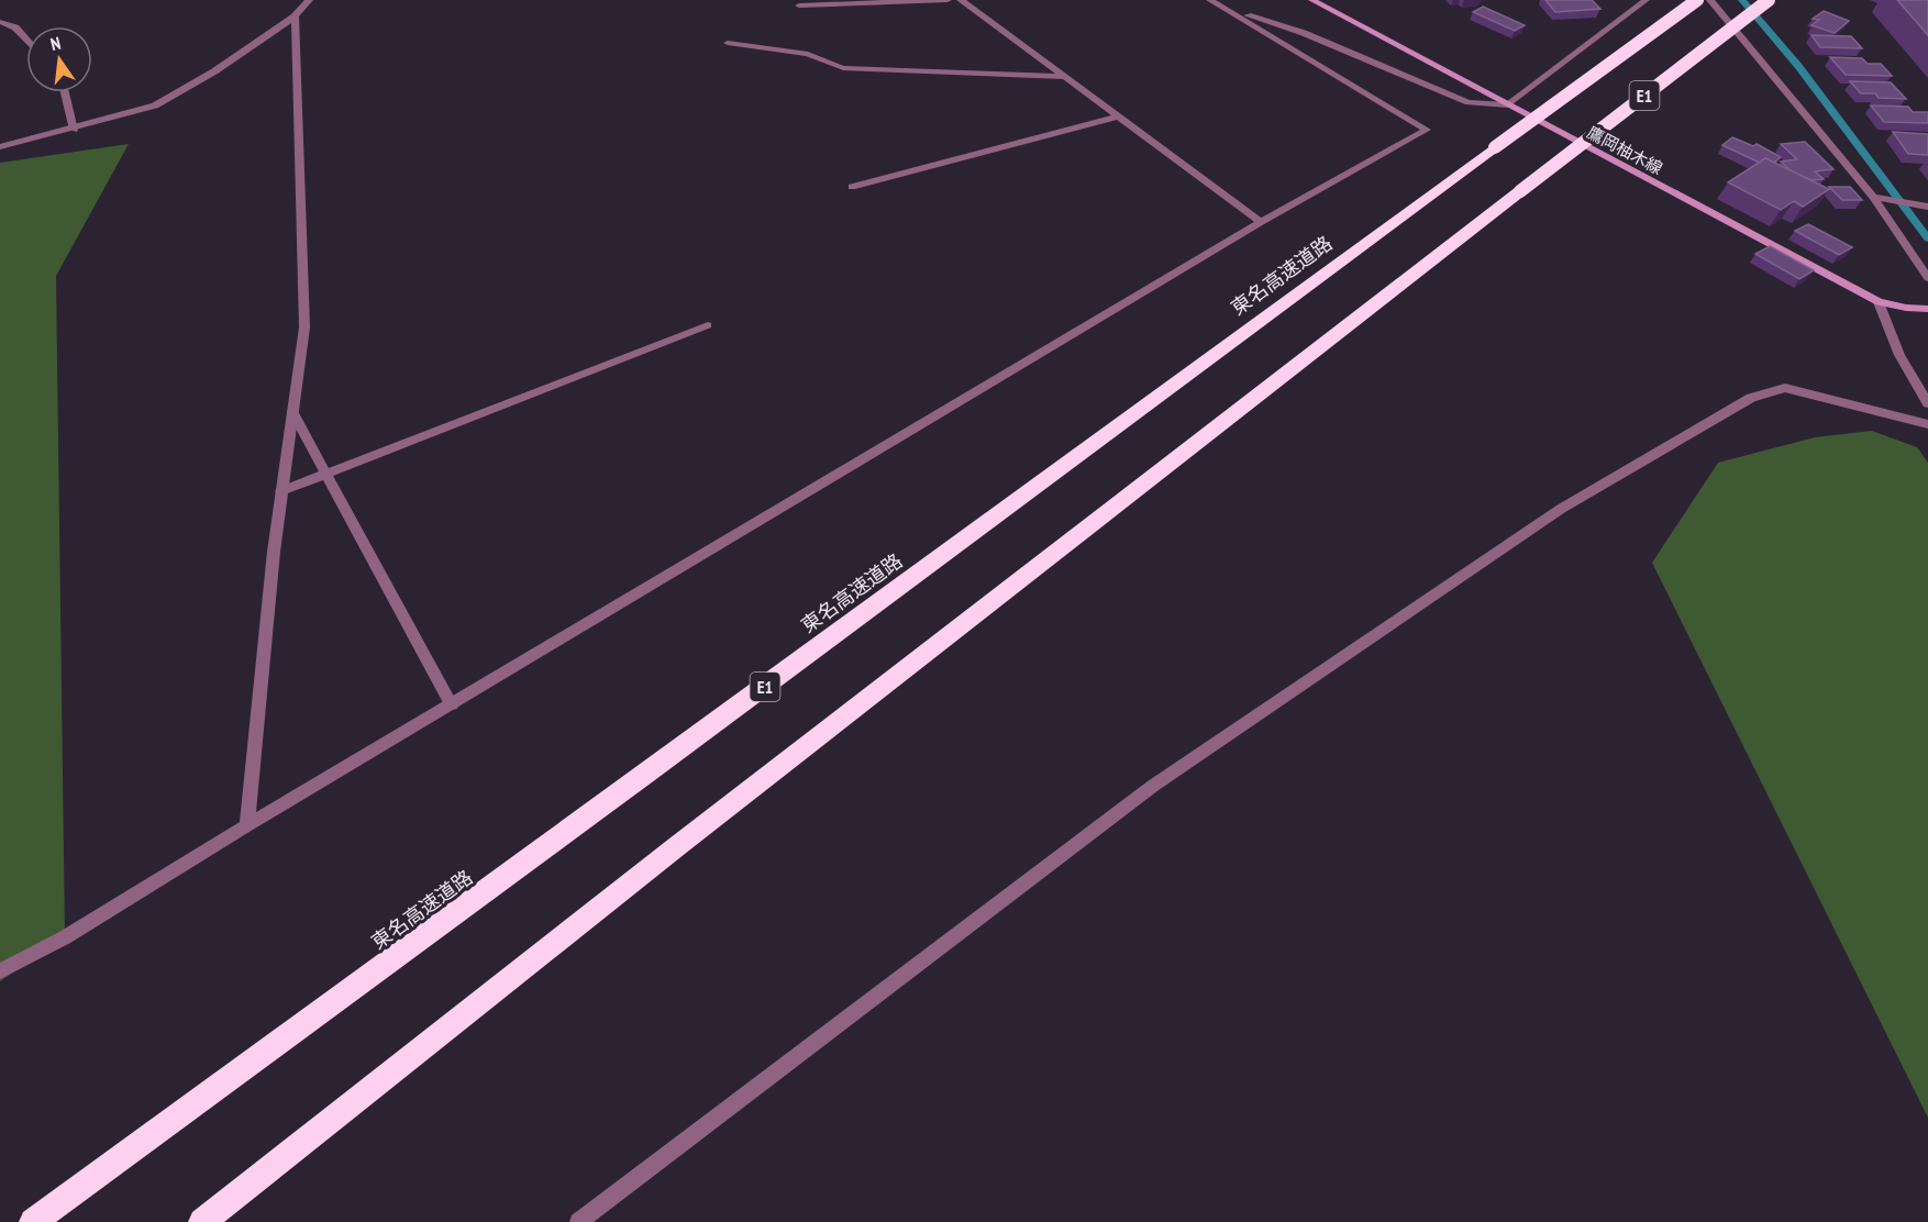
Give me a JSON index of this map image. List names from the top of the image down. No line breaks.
{"streets":{"highway":["E1","東名高速道路"],"main road":["鷹岡柚木線"]},"north":"top"}
